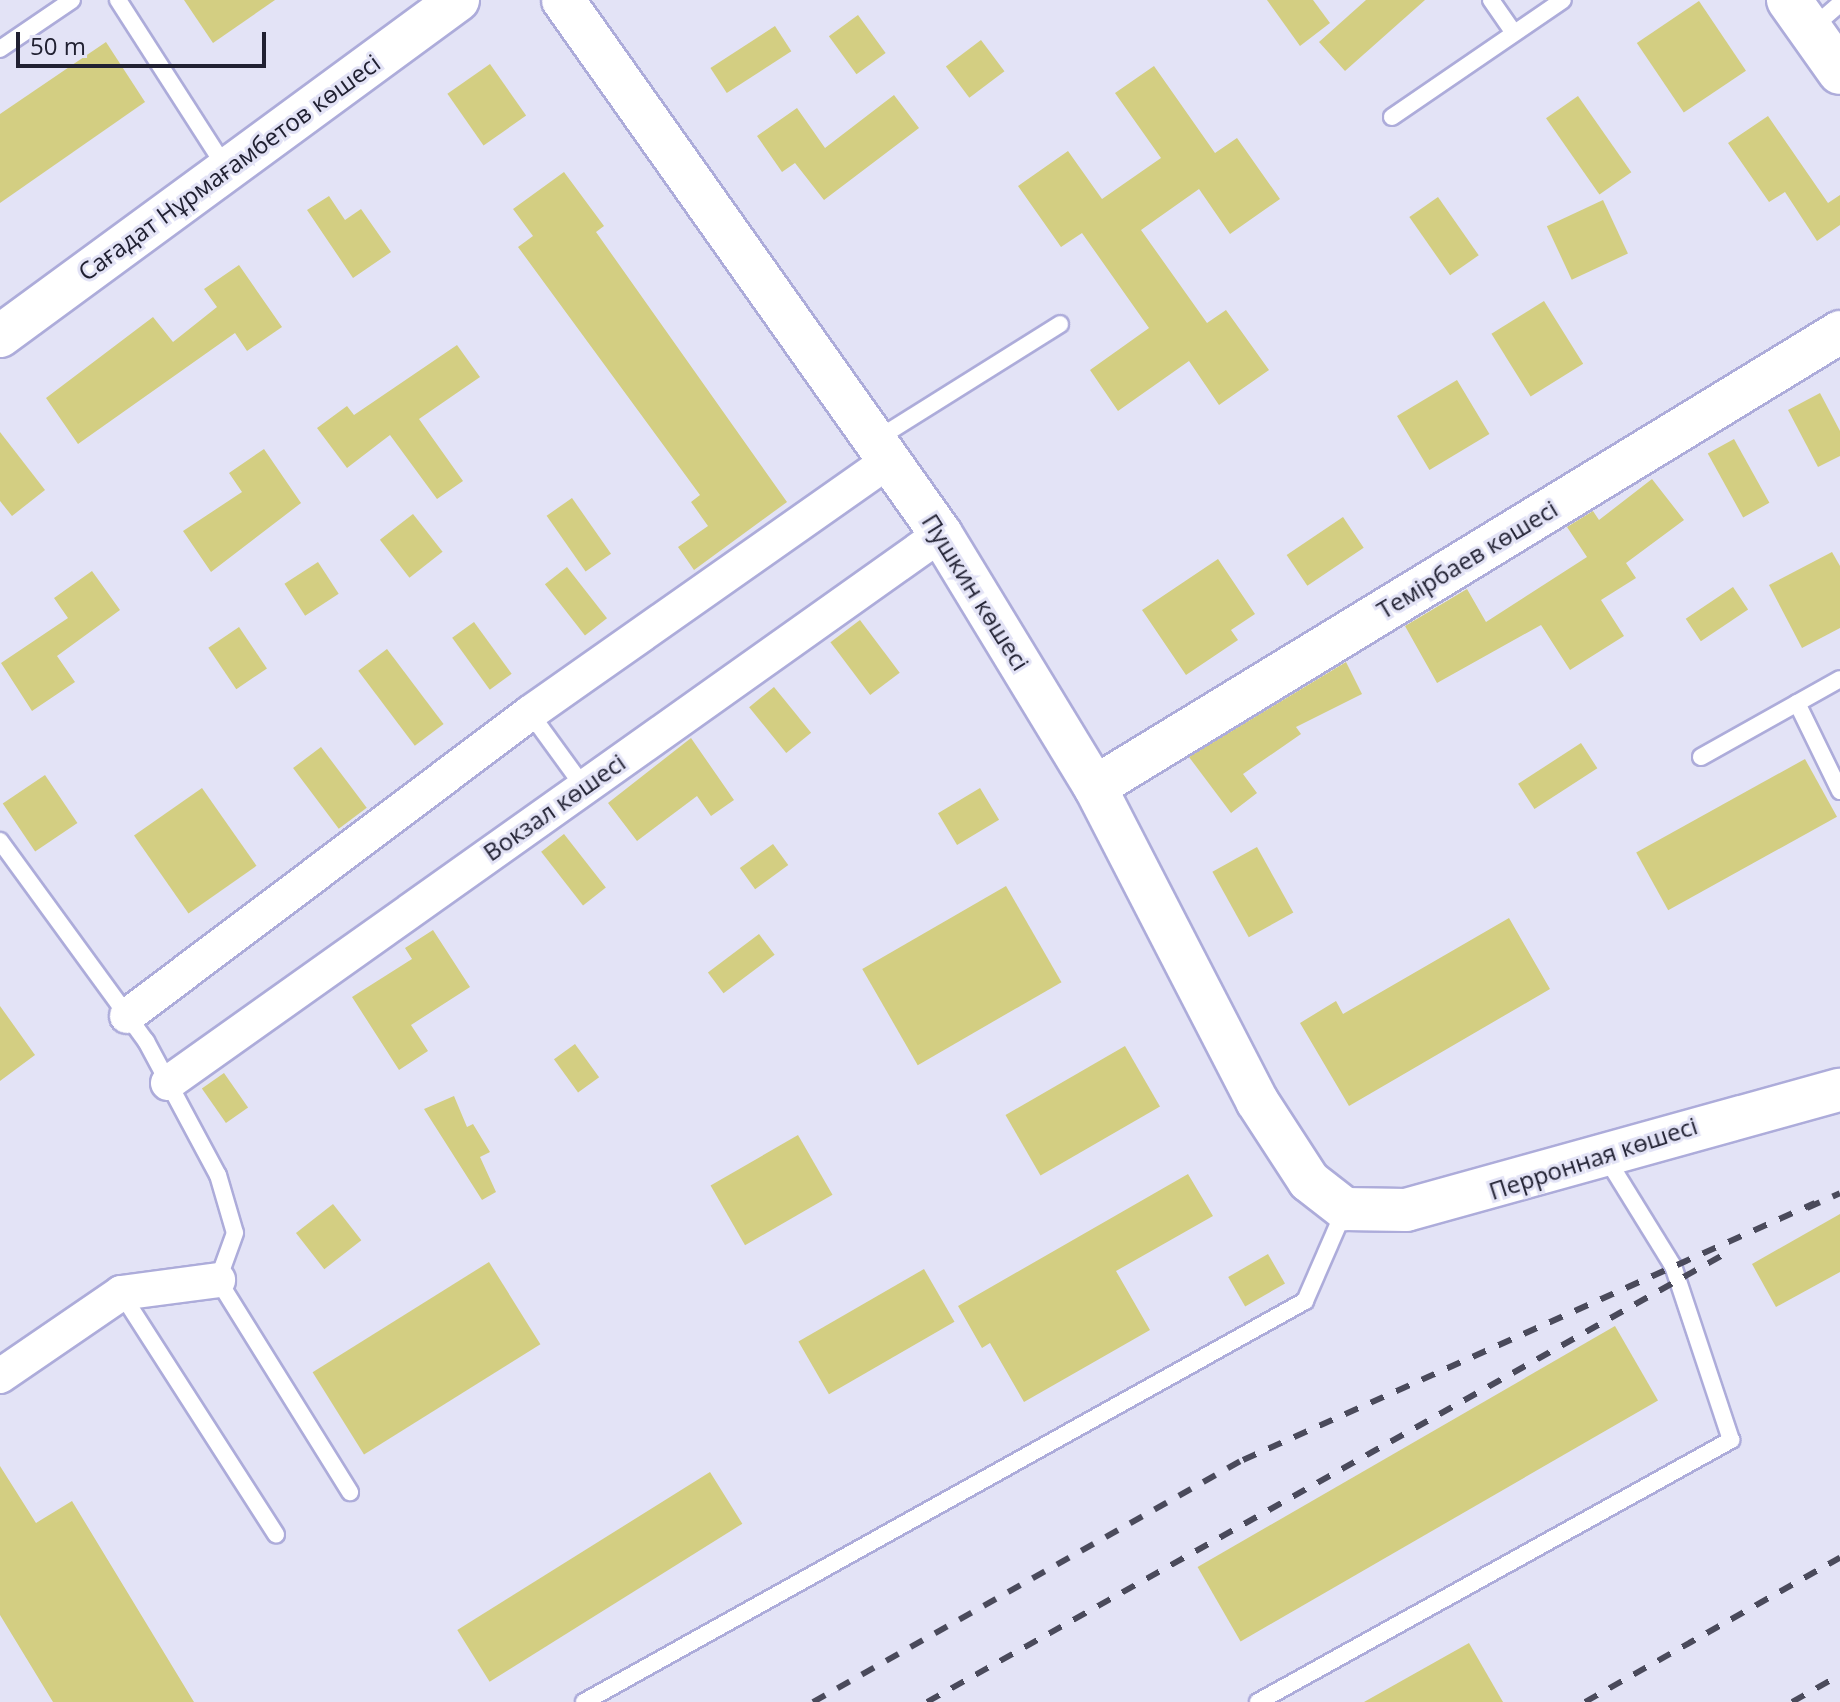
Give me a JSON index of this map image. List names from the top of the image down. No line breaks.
{"streets":{"street":["Сағадат Нұрмағамбетов көшесі","Темірбаев көшесі","Пушкин көшесі","Вокзал көшесі","Перронная көшесі"]},"crossings":[["Темірбаев көшесі","Пушкин көшесі"],["Пушкин көшесі","Вокзал көшесі"],["Пушкин көшесі","Перронная көшесі"]],"scale_bar":"50 m"}
